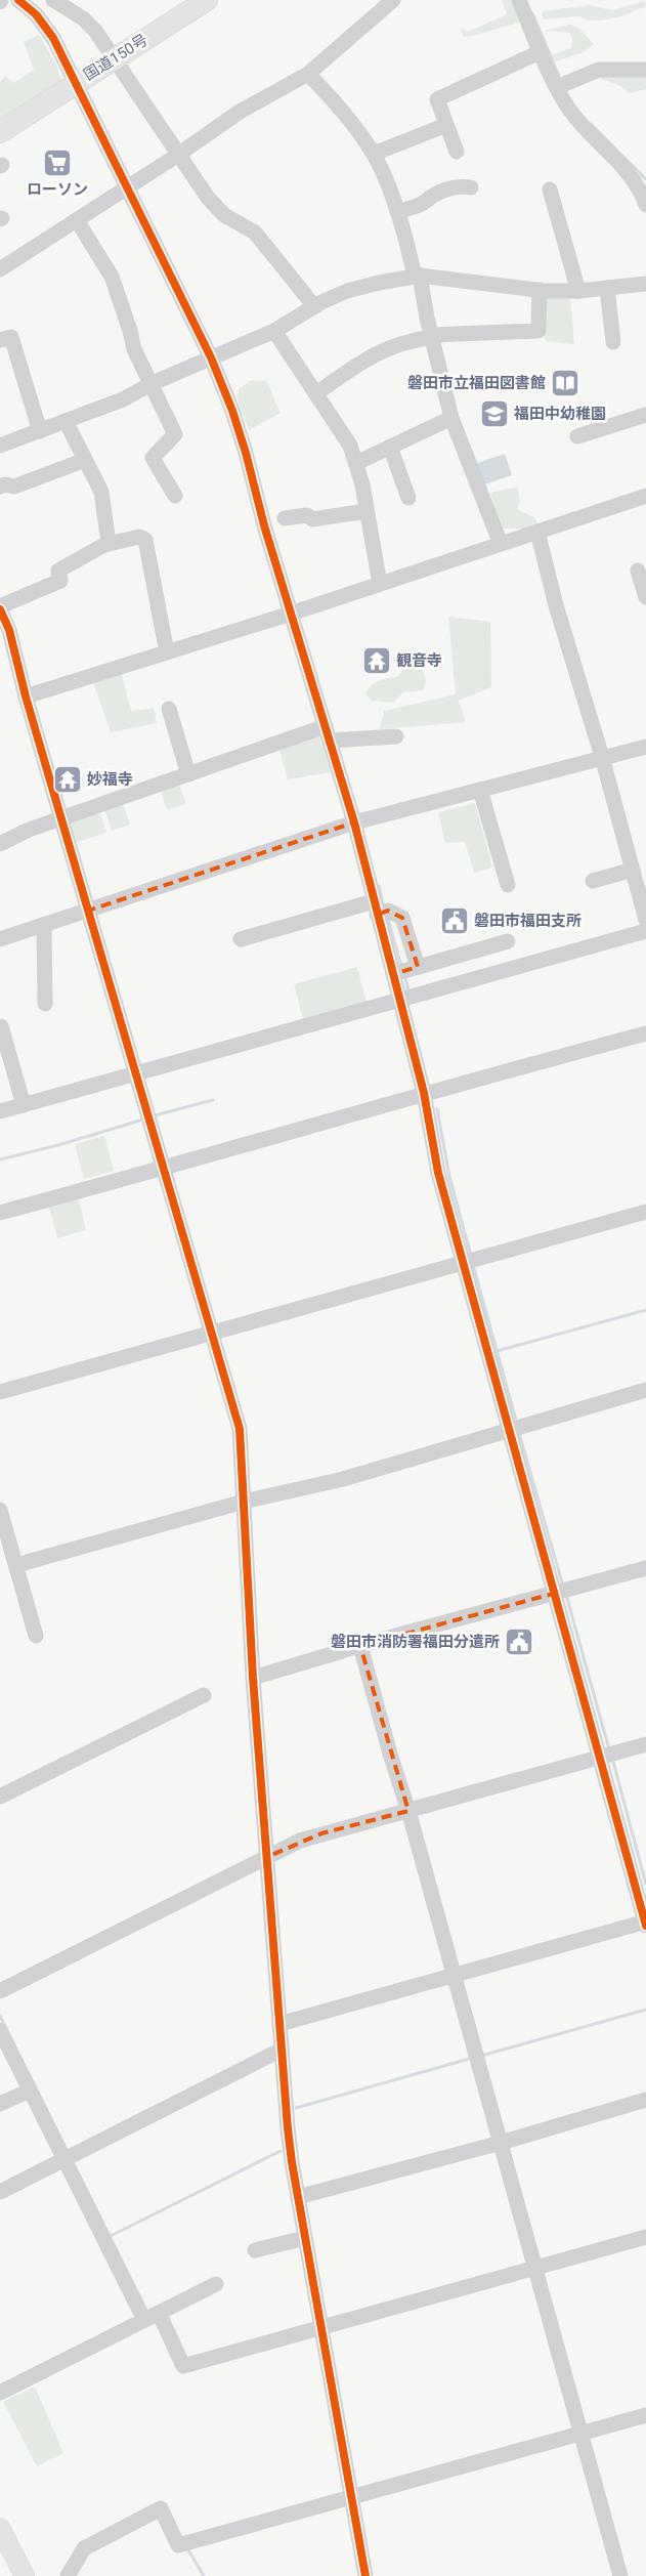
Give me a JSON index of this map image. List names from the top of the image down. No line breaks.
{"streets":{"highway":["国道150号"]},"places":{"supermarket":["ローソン"],"library":["磐田市立福田図書館"],"school or university":["福田中幼稚園"],"temple":["観音寺","妙福寺"],"public building":["磐田市福田支所","磐田市消防署福田分遣所"]}}
